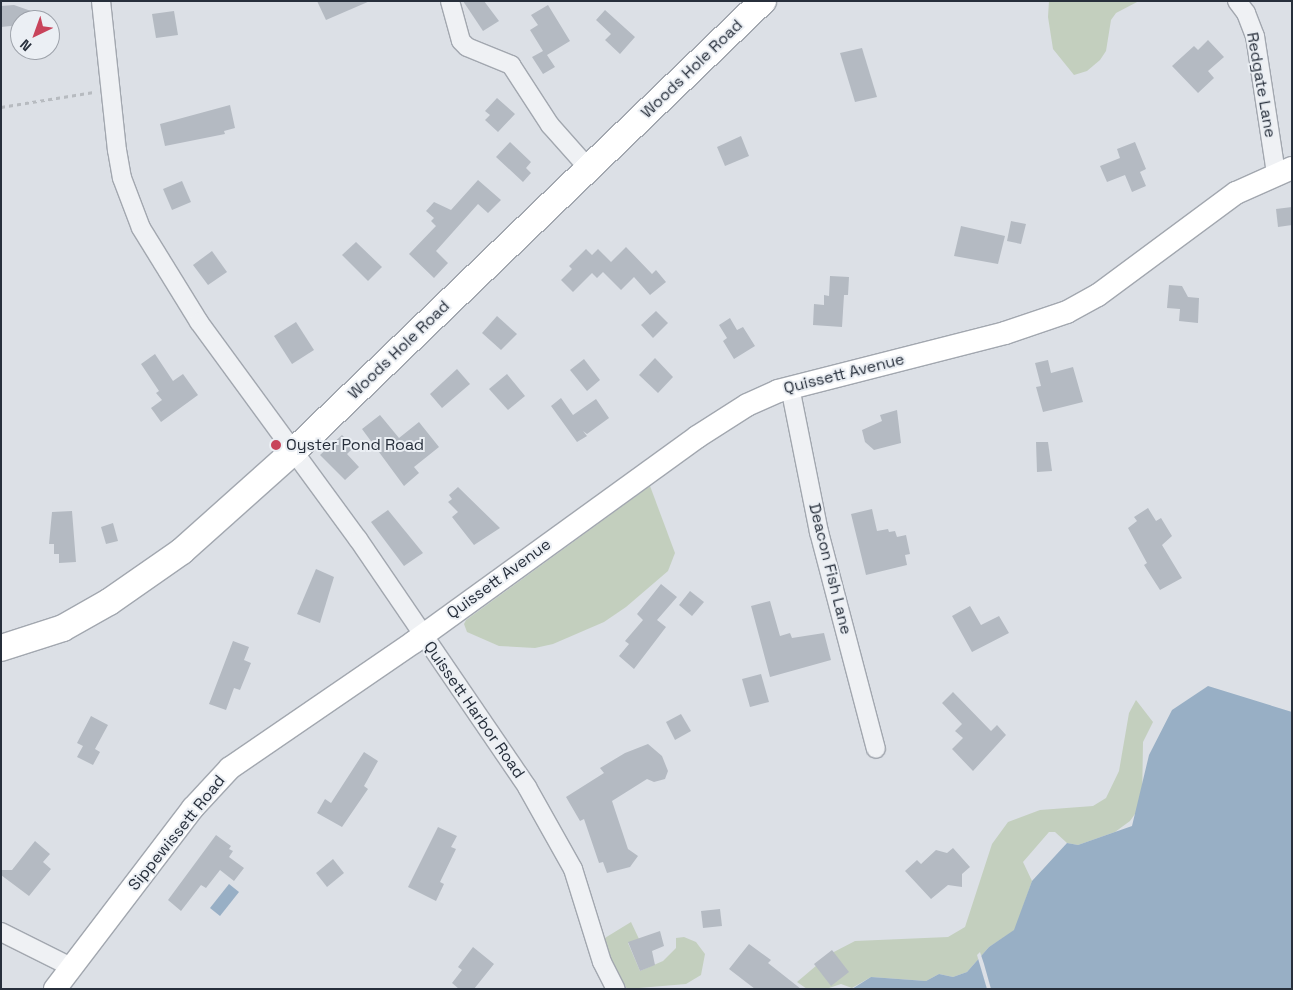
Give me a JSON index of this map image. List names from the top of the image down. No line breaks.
{"streets":{"highway":["Woods Hole Road"],"main road":["Quissett Avenue","Sippewissett Road"],"street":["Redgate Lane","Deacon Fish Lane","Quissett Harbor Road"]},"crossings":[["Woods Hole Road","Quissett Harbor Road"],["Redgate Lane","Quissett Avenue"],["Quissett Avenue","Deacon Fish Lane"],["Quissett Avenue","Quissett Harbor Road"],["Quissett Avenue","Sippewissett Road"],["Quissett Harbor Road","Sippewissett Road"]],"places":["Oyster Pond Road"],"north":"bottom left"}
